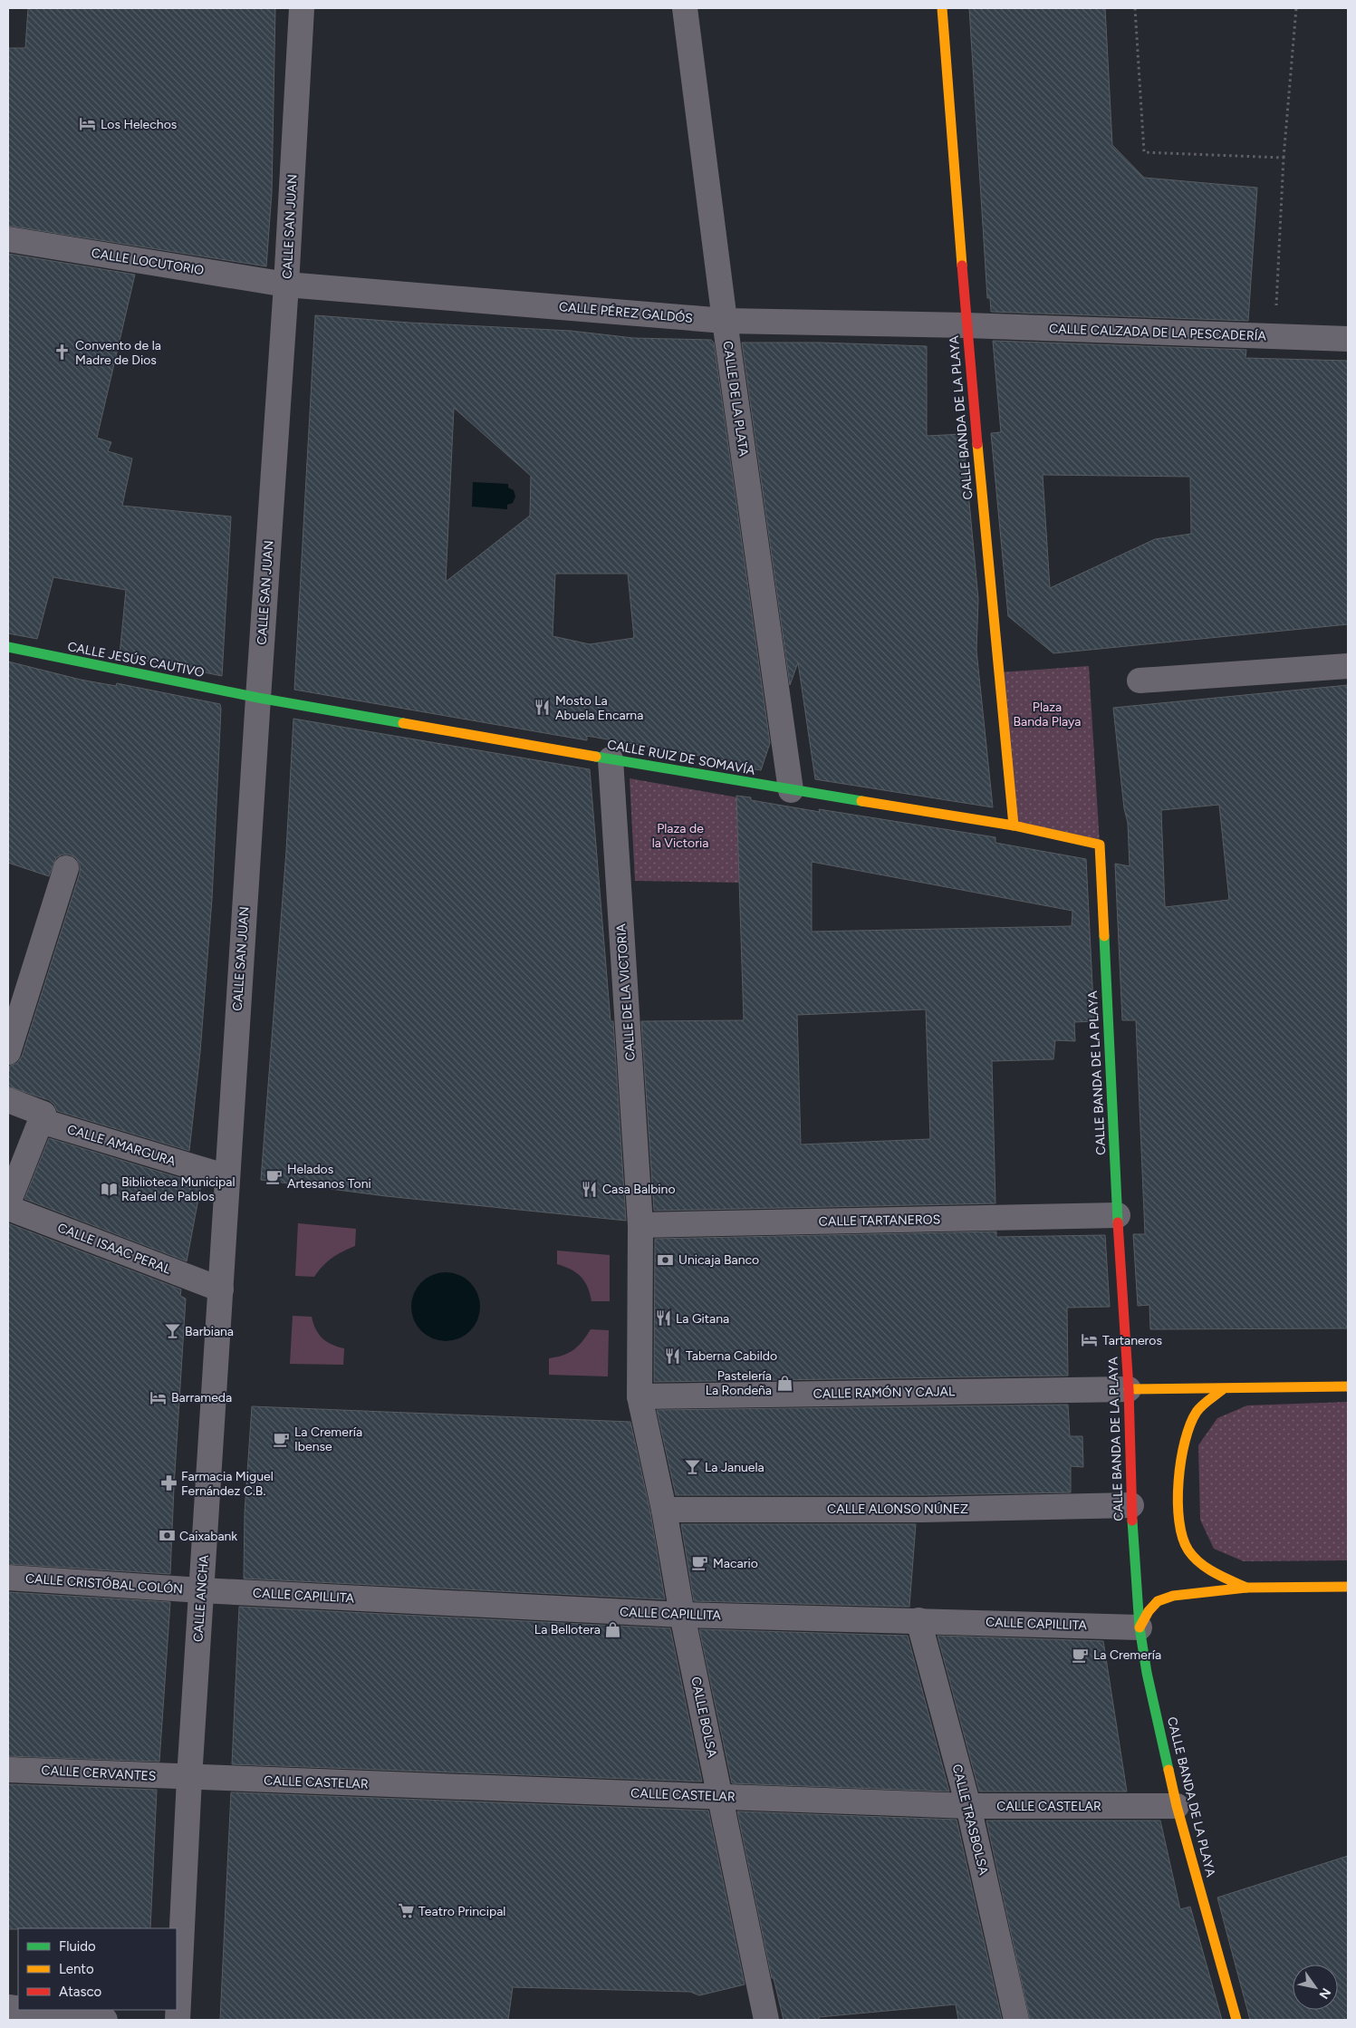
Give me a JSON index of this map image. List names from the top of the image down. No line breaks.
{"streets":{"street":["CALLE SAN JUAN","CALLE LOCUTORIO","CALLE PÉREZ GALDÓS","CALLE CALZADA DE LA PESCADERÍA","CALLE DE LA PLATA","CALLE BANDA DE LA PLAYA","CALLE JESÚS CAUTIVO","CALLE RUIZ DE SOMAVÍA","CALLE DE LA VICTORIA","CALLE AMARGURA","CALLE TARTANEROS","CALLE ISAAC PERAL","CALLE RAMÓN Y CAJAL","CALLE ALONSO NÚNEZ","CALLE CRISTÓBAL COLÓN","CALLE CAPILLITA","CALLE ANCHA","CALLE BOLSA","CALLE CERVANTES","CALLE CASTELAR","CALLE TRASBOLSA"]},"crossings":[["CALLE SAN JUAN","CALLE LOCUTORIO"],["CALLE SAN JUAN","CALLE PÉREZ GALDÓS"],["CALLE SAN JUAN","CALLE JESÚS CAUTIVO"],["CALLE SAN JUAN","CALLE RUIZ DE SOMAVÍA"],["CALLE SAN JUAN","CALLE AMARGURA"],["CALLE SAN JUAN","CALLE ANCHA"],["CALLE LOCUTORIO","CALLE PÉREZ GALDÓS"],["CALLE PÉREZ GALDÓS","CALLE CALZADA DE LA PESCADERÍA"],["CALLE PÉREZ GALDÓS","CALLE DE LA PLATA"],["CALLE PÉREZ GALDÓS","CALLE BANDA DE LA PLAYA"],["CALLE CALZADA DE LA PESCADERÍA","CALLE BANDA DE LA PLAYA"],["CALLE DE LA PLATA","CALLE RUIZ DE SOMAVÍA"],["CALLE BANDA DE LA PLAYA","CALLE RUIZ DE SOMAVÍA"],["CALLE BANDA DE LA PLAYA","CALLE TARTANEROS"],["CALLE BANDA DE LA PLAYA","CALLE RAMÓN Y CAJAL"],["CALLE BANDA DE LA PLAYA","CALLE ALONSO NÚNEZ"],["CALLE BANDA DE LA PLAYA","CALLE CAPILLITA"],["CALLE BANDA DE LA PLAYA","CALLE CASTELAR"],["CALLE JESÚS CAUTIVO","CALLE RUIZ DE SOMAVÍA"],["CALLE RUIZ DE SOMAVÍA","CALLE DE LA VICTORIA"],["CALLE DE LA VICTORIA","CALLE TARTANEROS"],["CALLE DE LA VICTORIA","CALLE RAMÓN Y CAJAL"],["CALLE DE LA VICTORIA","CALLE BOLSA"],["CALLE AMARGURA","CALLE ANCHA"],["CALLE ISAAC PERAL","CALLE ANCHA"],["CALLE RAMÓN Y CAJAL","CALLE BOLSA"],["CALLE ALONSO NÚNEZ","CALLE BOLSA"],["CALLE CRISTÓBAL COLÓN","CALLE CAPILLITA"],["CALLE CRISTÓBAL COLÓN","CALLE ANCHA"],["CALLE CAPILLITA","CALLE ANCHA"],["CALLE CAPILLITA","CALLE BOLSA"],["CALLE CAPILLITA","CALLE TRASBOLSA"],["CALLE ANCHA","CALLE CERVANTES"],["CALLE ANCHA","CALLE CASTELAR"],["CALLE BOLSA","CALLE CASTELAR"],["CALLE CERVANTES","CALLE CASTELAR"],["CALLE CASTELAR","CALLE TRASBOLSA"]],"parks":["Plaza Banda Playa","Plaza de la Victoria"],"places":{"hotel":["Los Helechos","Tartaneros","Barrameda"],"church":["Convento de la Madre de Dios"],"restaurant":["Mosto La Abuela Encarna","Casa Balbino","La Gitana","Taberna Cabildo"],"cafe":["Helados Artesanos Toni","La Cremería Ibense","Macario","La Cremería"],"library":["Biblioteca Municipal Rafael de Pablos"],"bank":["Unicaja Banco","Caixabank"],"bar":["Barbiana","La Januela"],"shop":["Pastelería La Rondeña","La Bellotera"],"pharmacy":["Farmacia Miguel Fernández C.B."],"supermarket":["Teatro Principal"]},"legend":["Fluido","Lento","Atasco"],"north":"bottom right"}
